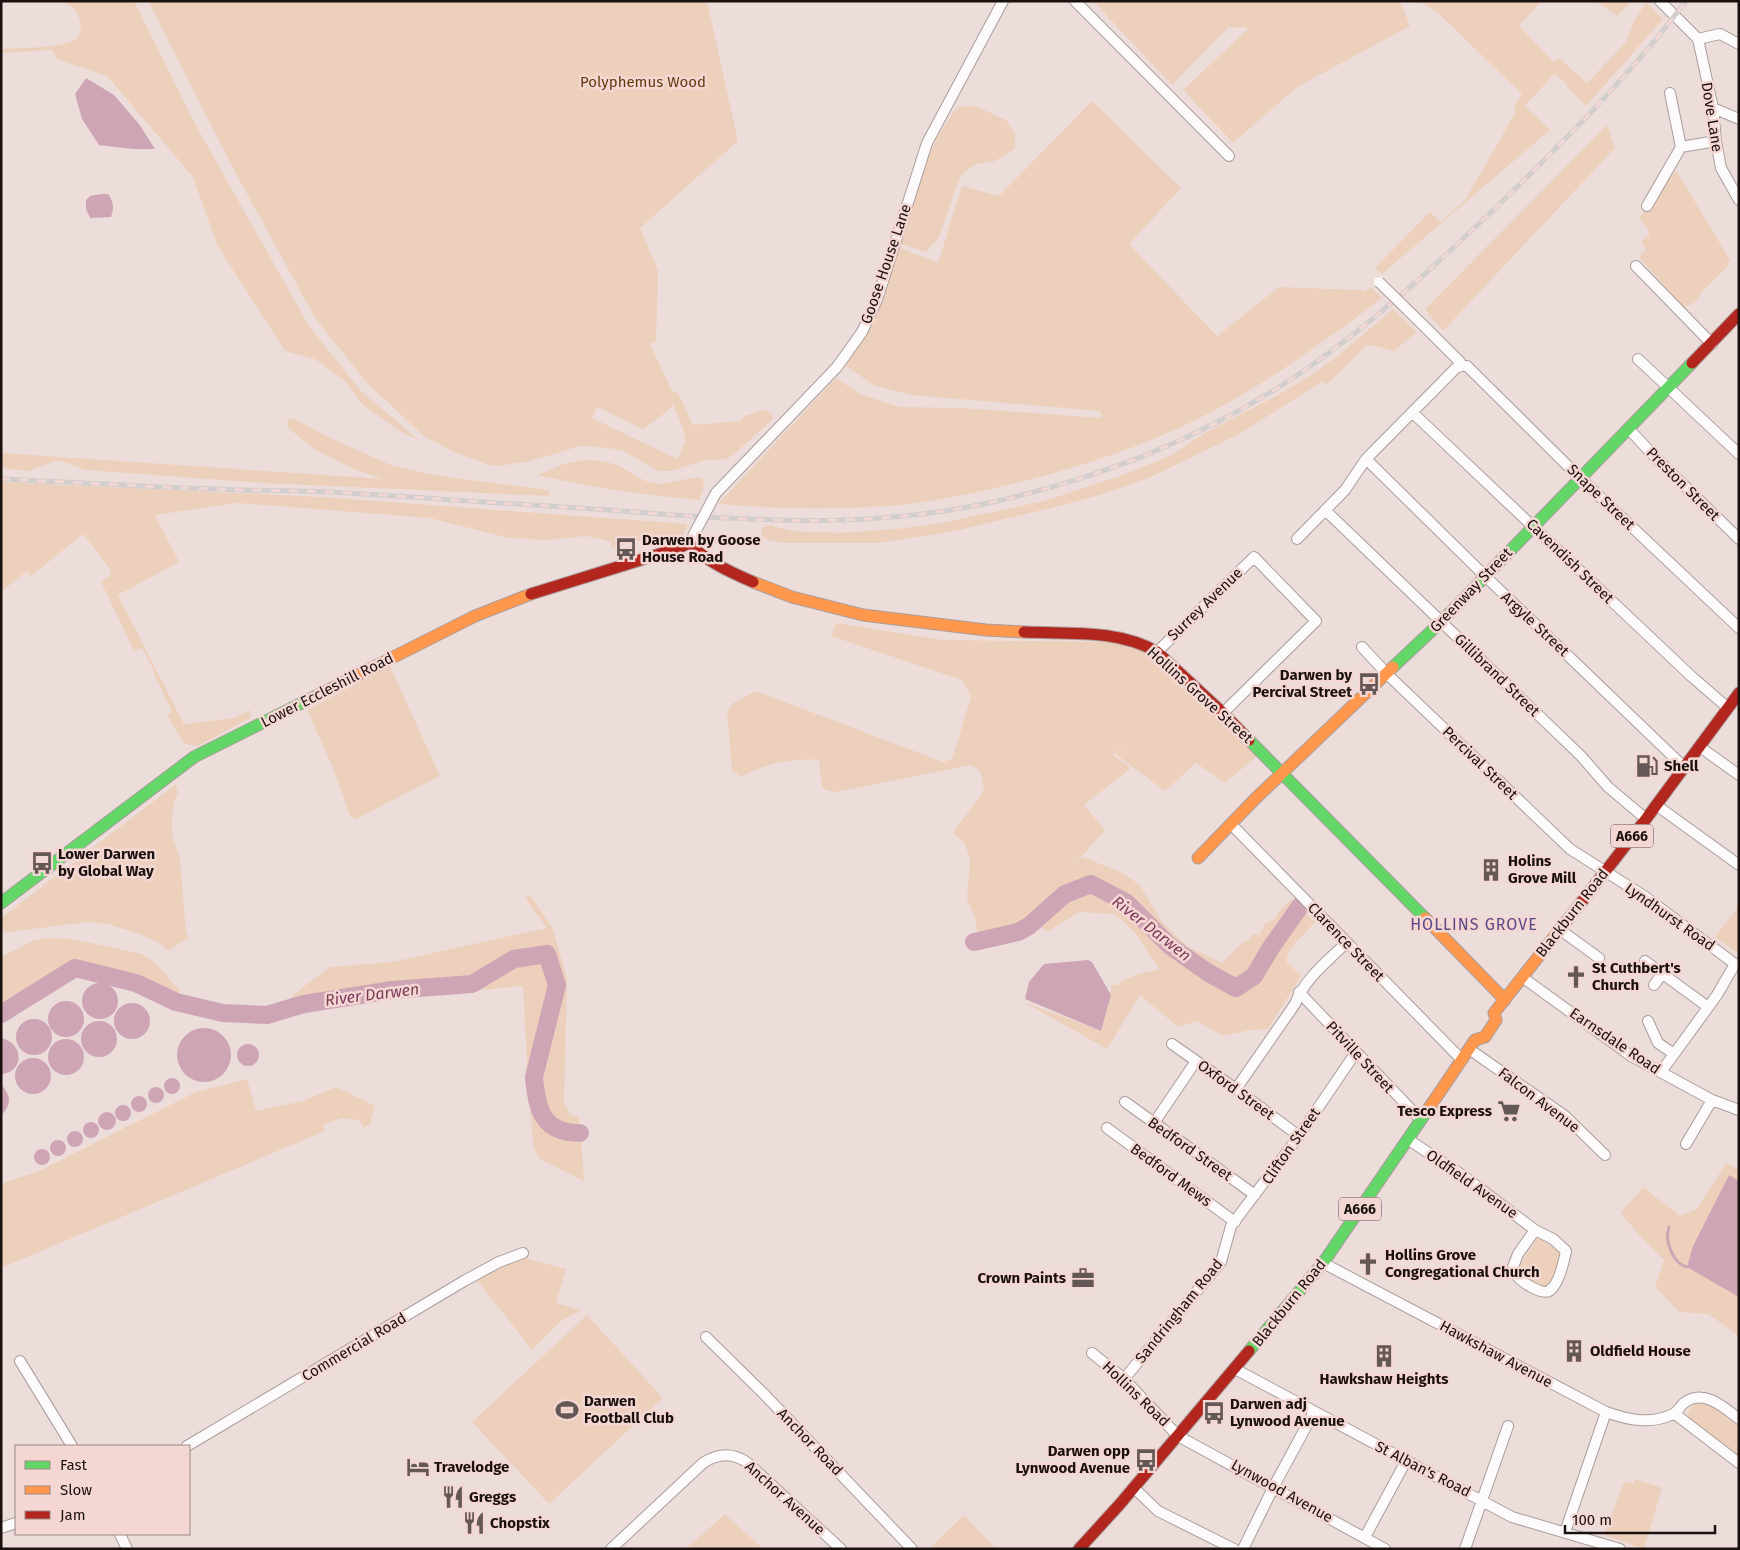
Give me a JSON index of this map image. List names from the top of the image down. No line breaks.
{"streets":{"main road":["Greenway Street","Lower Eccleshill Road","Hollins Grove Street","A666","Blackburn Road"],"street":["Dove Lane","Goose House Lane","Preston Street","Snape Street","Cavendish Street","Surrey Avenue","Argyle Street","Gillibrand Street","Percival Street","Lyndhurst Road","Clarence Street","Earnsdale Road","Pitville Street","Oxford Street","Falcon Avenue","Clifton Street","Bedford Street","Bedford Mews","Oldfield Avenue","Sandringham Road","Commercial Road","Hawkshaw Avenue","Hollins Road","Anchor Road","St Alban's Road","Lynwood Avenue","Anchor Avenue"]},"crossings":[["Goose House Lane","Lower Eccleshill Road"],["Goose House Lane","Hollins Grove Street"],["Preston Street","Greenway Street"],["Snape Street","Greenway Street"],["Cavendish Street","Greenway Street"],["Cavendish Street","Blackburn Road"],["Greenway Street","Argyle Street"],["Greenway Street","Gillibrand Street"],["Greenway Street","Hollins Grove Street"],["Greenway Street","Percival Street"],["Greenway Street","Clarence Street"],["Surrey Avenue","Hollins Grove Street"],["Argyle Street","Blackburn Road"],["Gillibrand Street","Blackburn Road"],["Lower Eccleshill Road","Hollins Grove Street"],["Hollins Grove Street","Blackburn Road"],["Percival Street","Blackburn Road"],["Percival Street","Lyndhurst Road"],["Blackburn Road","Lyndhurst Road"],["Blackburn Road","Clarence Street"],["Blackburn Road","Earnsdale Road"],["Blackburn Road","Pitville Street"],["Blackburn Road","Falcon Avenue"],["Blackburn Road","Oldfield Avenue"],["Blackburn Road","Hawkshaw Avenue"],["Blackburn Road","Hollins Road"],["Blackburn Road","St Alban's Road"],["Blackburn Road","Lynwood Avenue"],["Pitville Street","Clifton Street"],["Oxford Street","Clifton Street"],["Clifton Street","Bedford Street"],["Clifton Street","Bedford Mews"],["Clifton Street","Sandringham Road"],["Sandringham Road","Hollins Road"],["Hollins Road","Lynwood Avenue"]],"districts":["HOLLINS GROVE"],"water":["River Darwen"],"parks":["Polyphemus Wood"],"places":{"bus stop":["Darwen by Goose House Road","Darwen by Percival Street","Lower Darwen by Global Way","Darwen adj Lynwood Avenue","Darwen opp Lynwood Avenue"],"fuel station":["Shell"],"building":["Holins Grove Mill","Oldfield House","Hawkshaw Heights"],"church":["St Cuthbert's Church","Hollins Grove Congregational Church"],"supermarket":["Tesco Express"],"office":["Crown Paints"],"sports":["Darwen Football Club"],"hotel":["Travelodge"],"restaurant":["Greggs","Chopstix"]},"legend":["Fast","Slow","Jam"],"scale_bar":"100 m"}
